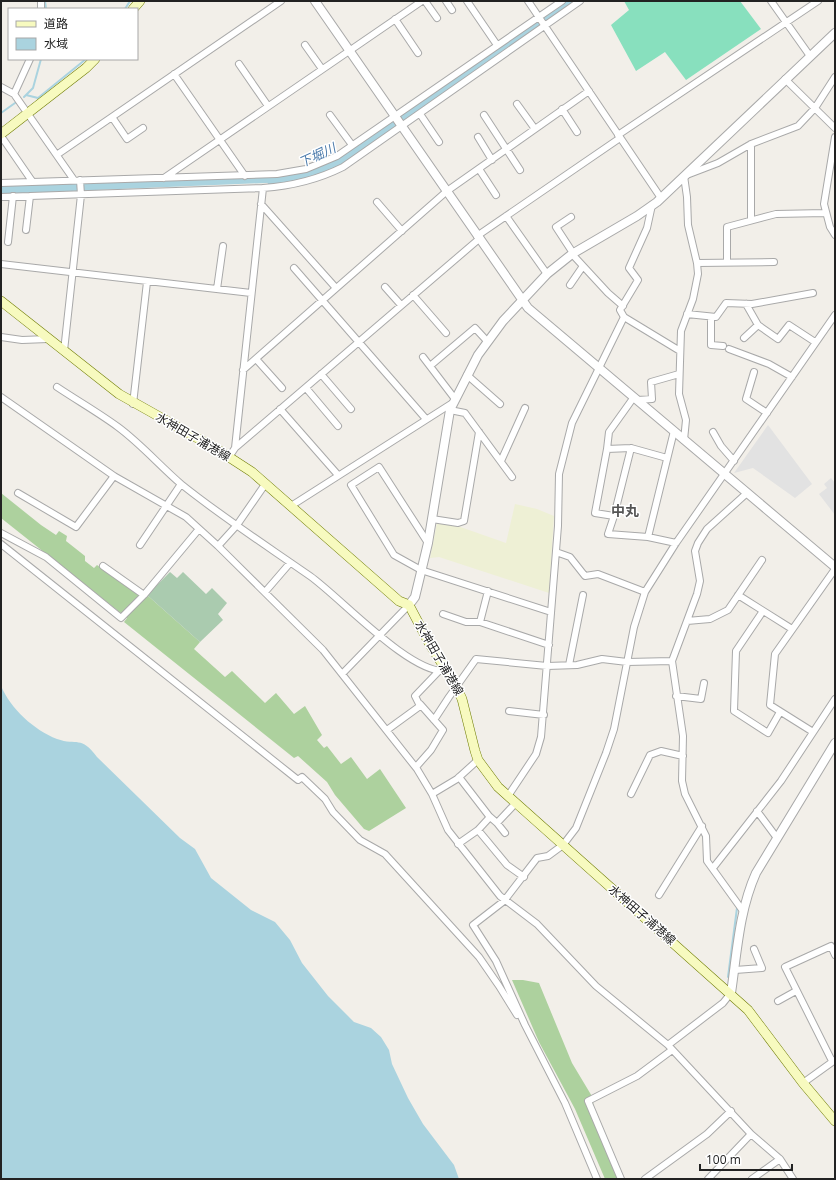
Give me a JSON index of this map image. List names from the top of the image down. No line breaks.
{"streets":{"main road":["水神田子浦港線"]},"districts":["中丸"],"water":["下堀川"],"legend":["道路","水域"],"scale_bar":"100 m"}
